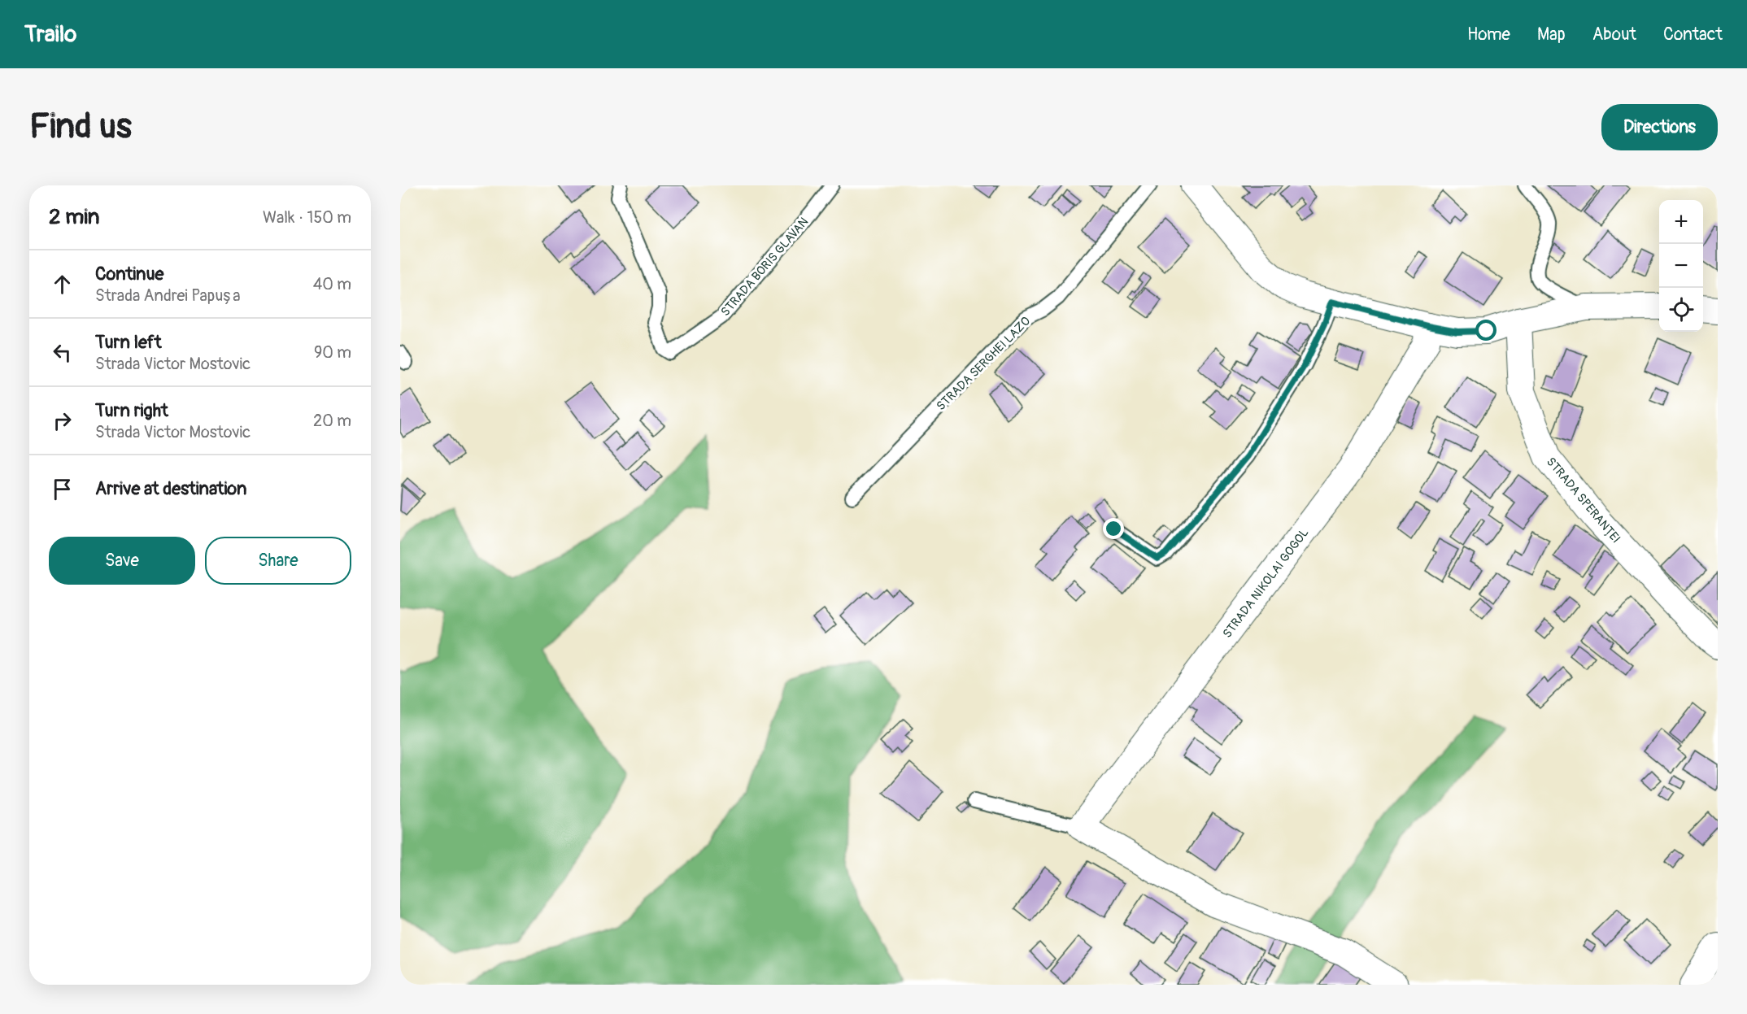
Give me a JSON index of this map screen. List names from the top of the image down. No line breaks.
{"streets":{"street":["STRADA SPERANȚEI","STRADA NIKOLAI GOGOL"],"lane":["STRADA BORIS GLAVAN","STRADA SERGHEI LAZO"]},"page":{"header":"Trailo","nav":["Home","Map","About","Contact"],"buttons":["Directions",["Save","Share"]],"title":"Find us","heading":["2 min","Walk · 150 m"],"map_buttons":["+","−"],"list":[["Continue","Strada Andrei Papușa","40 m"],["Turn left","Strada Victor Mostovic","90 m"],["Turn right","Strada Victor Mostovic","20 m"],"Arrive at destination"]}}
